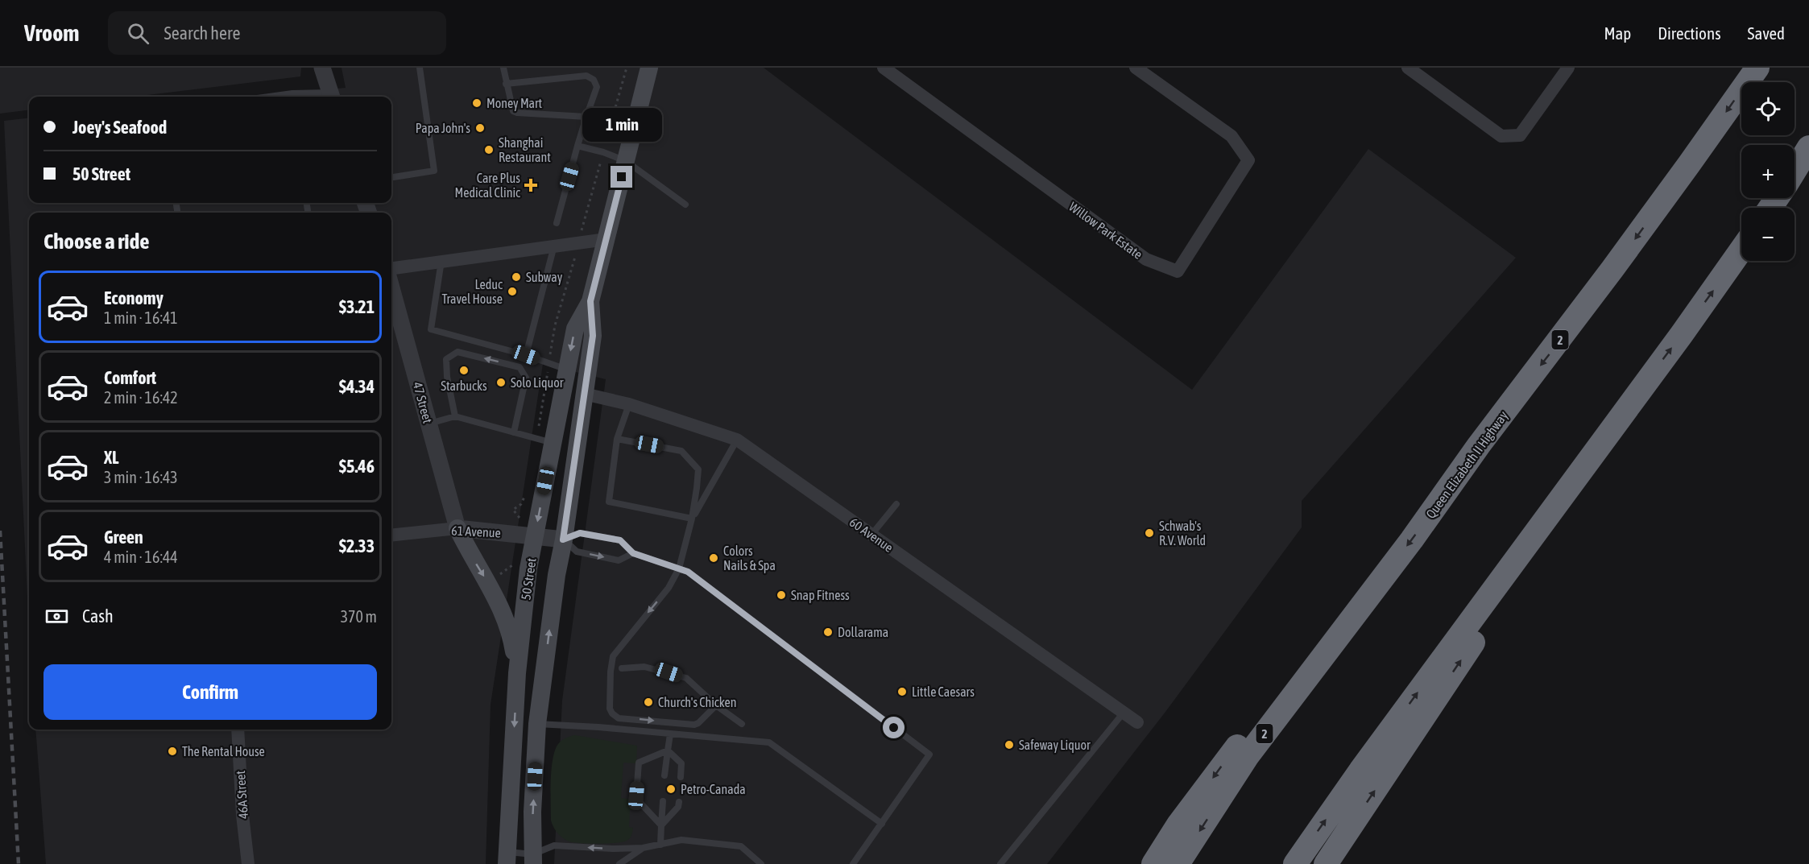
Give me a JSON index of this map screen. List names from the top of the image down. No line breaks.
{"streets":{"highway":["2","Queen Elizabeth II Highway"],"main road":["50 Street"],"street":["Willow Park Estate","47 Street","61 Avenue","60 Avenue","46A Street"]},"crossings":[["47 Street","61 Avenue"],["61 Avenue","50 Street"],["60 Avenue","50 Street"]],"places":{"other":["Money Mart","Papa John's","Shanghai Restaurant","Subway","Leduc Travel House","Starbucks","Solo Liquor","Schwab's R.V. World","Colors Nails & Spa","Snap Fitness","Dollarama","Little Caesars","Church's Chicken","Safeway Liquor","The Rental House","Petro-Canada"],"health":["Care Plus Medical Clinic"]},"page":{"header":"Vroom","search":"Search here","nav":["Map","Directions","Saved"],"map_buttons":["+","−"],"banner":["Joey's Seafood","50 Street"],"bubble":"1 min","heading":"Choose a ride","list":[{"name":"Economy","note":"1 min · 16:41","value":"$3.21"},{"name":"Comfort","note":"2 min · 16:42","value":"$4.34"},{"name":"XL","note":"3 min · 16:43","value":"$5.46"},{"name":"Green","note":"4 min · 16:44","value":"$2.33"}],"pay":["Cash","370 m"],"buttons":"Confirm"}}
